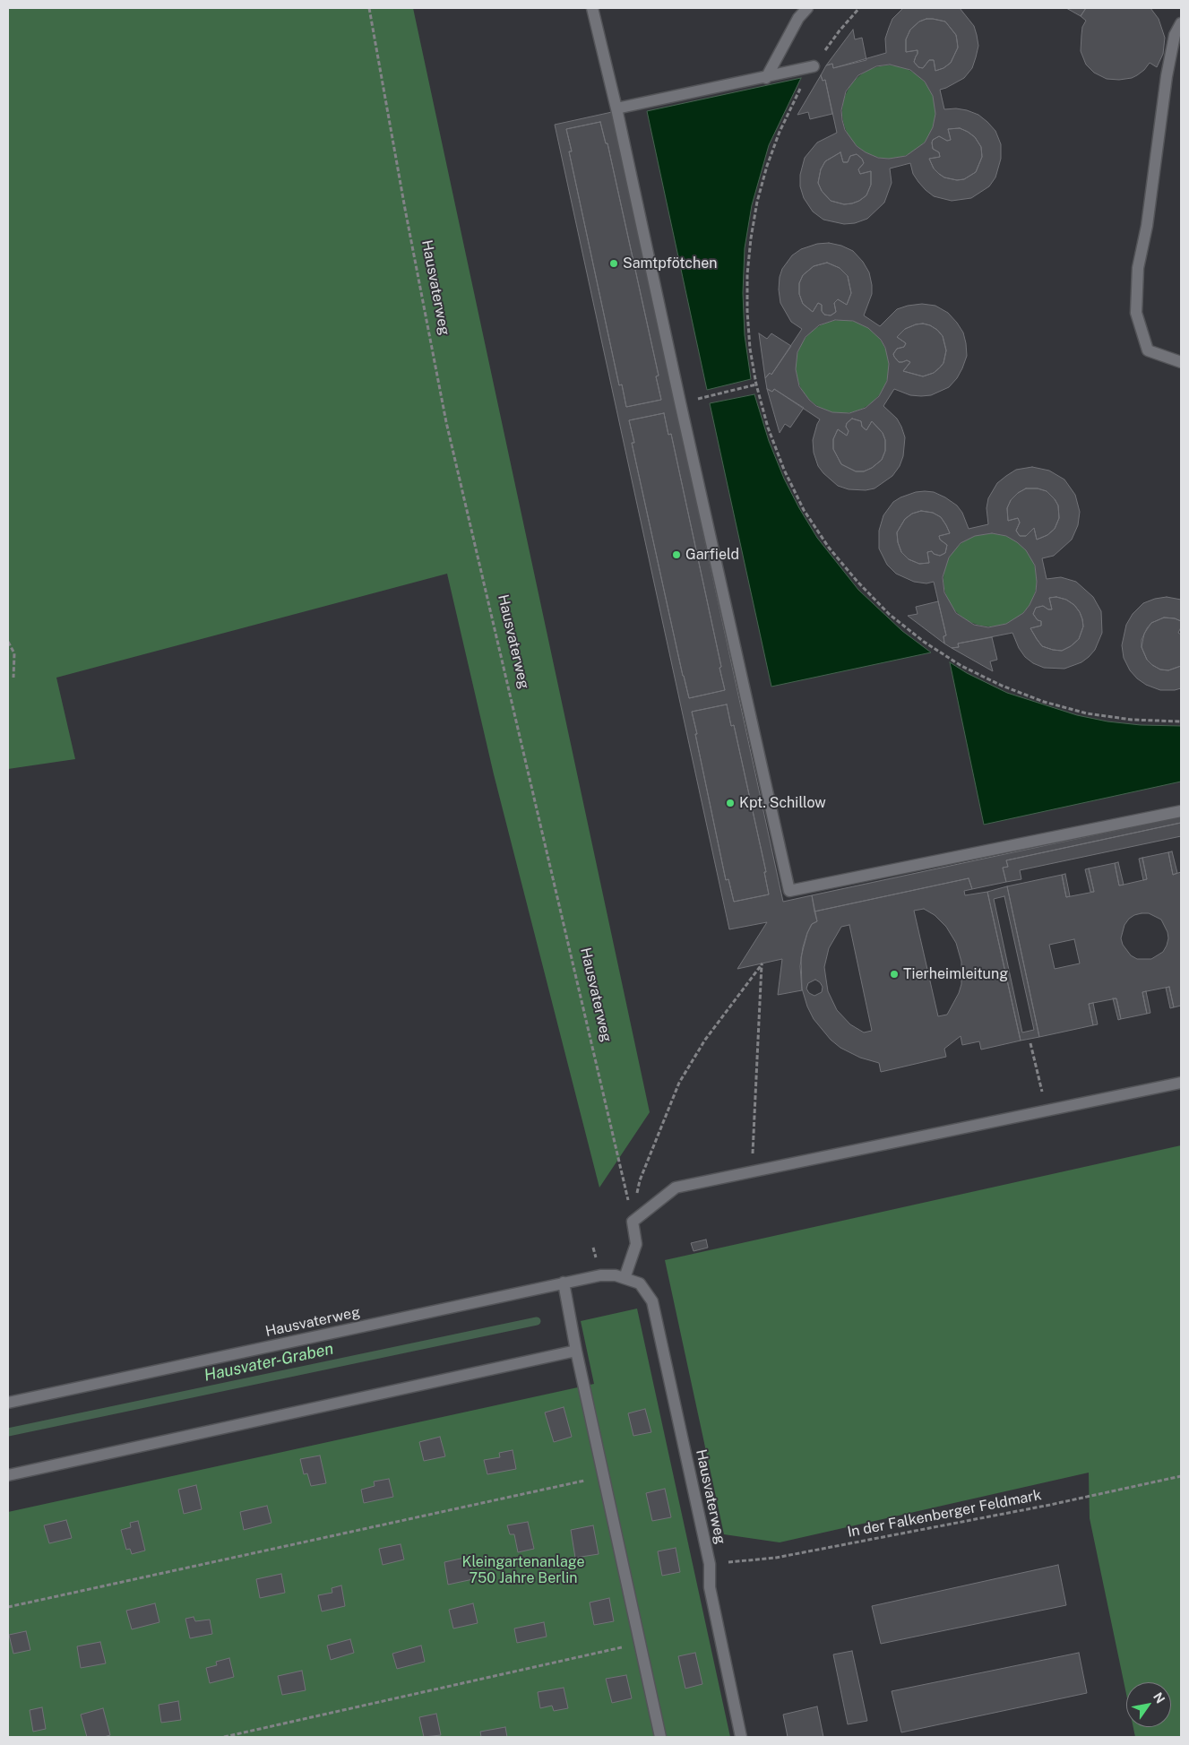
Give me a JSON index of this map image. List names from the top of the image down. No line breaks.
{"streets":{"street":["Hausvaterweg"],"path":["In der Falkenberger Feldmark"]},"crossings":[["Hausvaterweg","In der Falkenberger Feldmark"]],"water":["Hausvater-Graben"],"parks":["Kleingartenanlage 750 Jahre Berlin"],"places":["Samtpfötchen","Garfield","Kpt. Schillow","Tierheimleitung"],"north":"top right"}
